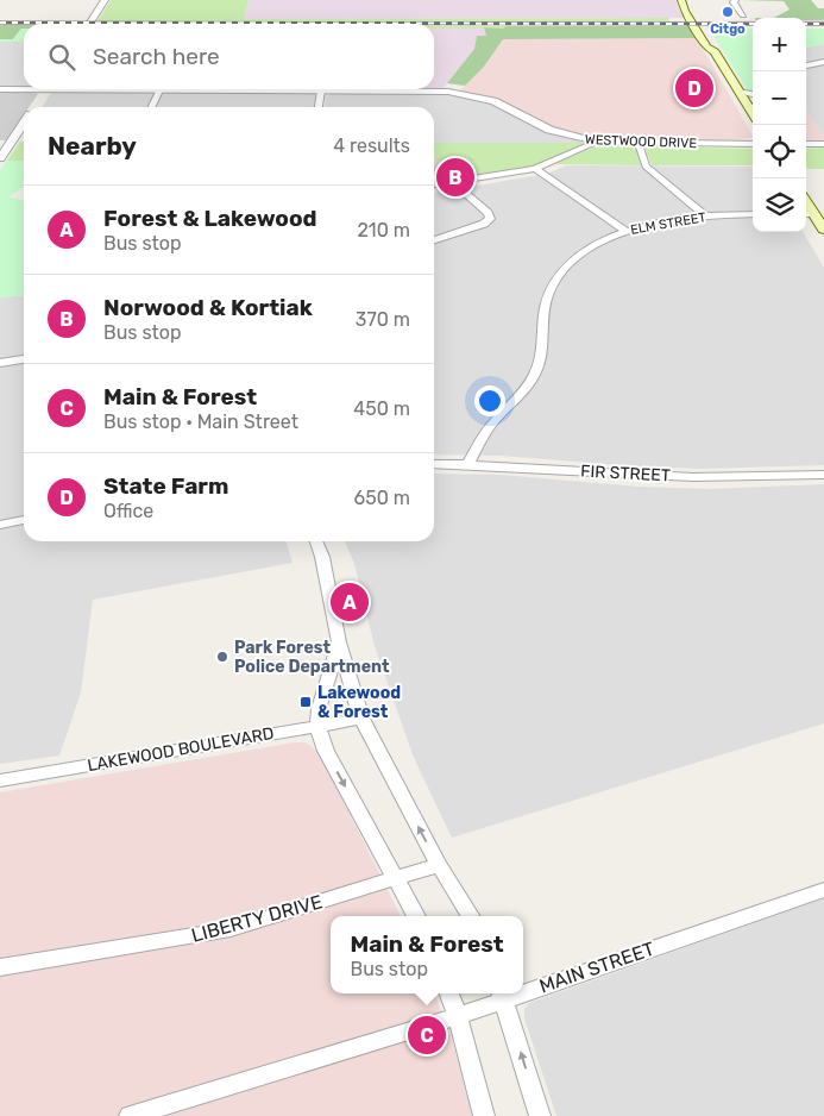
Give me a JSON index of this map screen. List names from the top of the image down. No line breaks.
{"streets":{"street":["WESTWOOD DRIVE","ELM STREET","FIR STREET","LAKEWOOD BOULEVARD","LIBERTY DRIVE","MAIN STREET"]},"crossings":[["ELM STREET","FIR STREET"]],"places":{"other":["Citgo","Park Forest Police Department"],"transit":["Lakewood & Forest"]},"page":{"map_buttons":["+","−"],"search":"Search here","pins":["D","B","A","C"],"heading":["Nearby","4 results"],"list":[{"mark":"A","name":"Forest & Lakewood","note":"Bus stop","value":"210 m"},{"mark":"B","name":"Norwood & Kortiak","note":"Bus stop","value":"370 m"},{"mark":"C","name":"Main & Forest","note":"Bus stop · Main Street","value":"450 m"},{"mark":"D","name":"State Farm","note":"Office","value":"650 m"}],"popup":["Main & Forest","Bus stop"]}}
